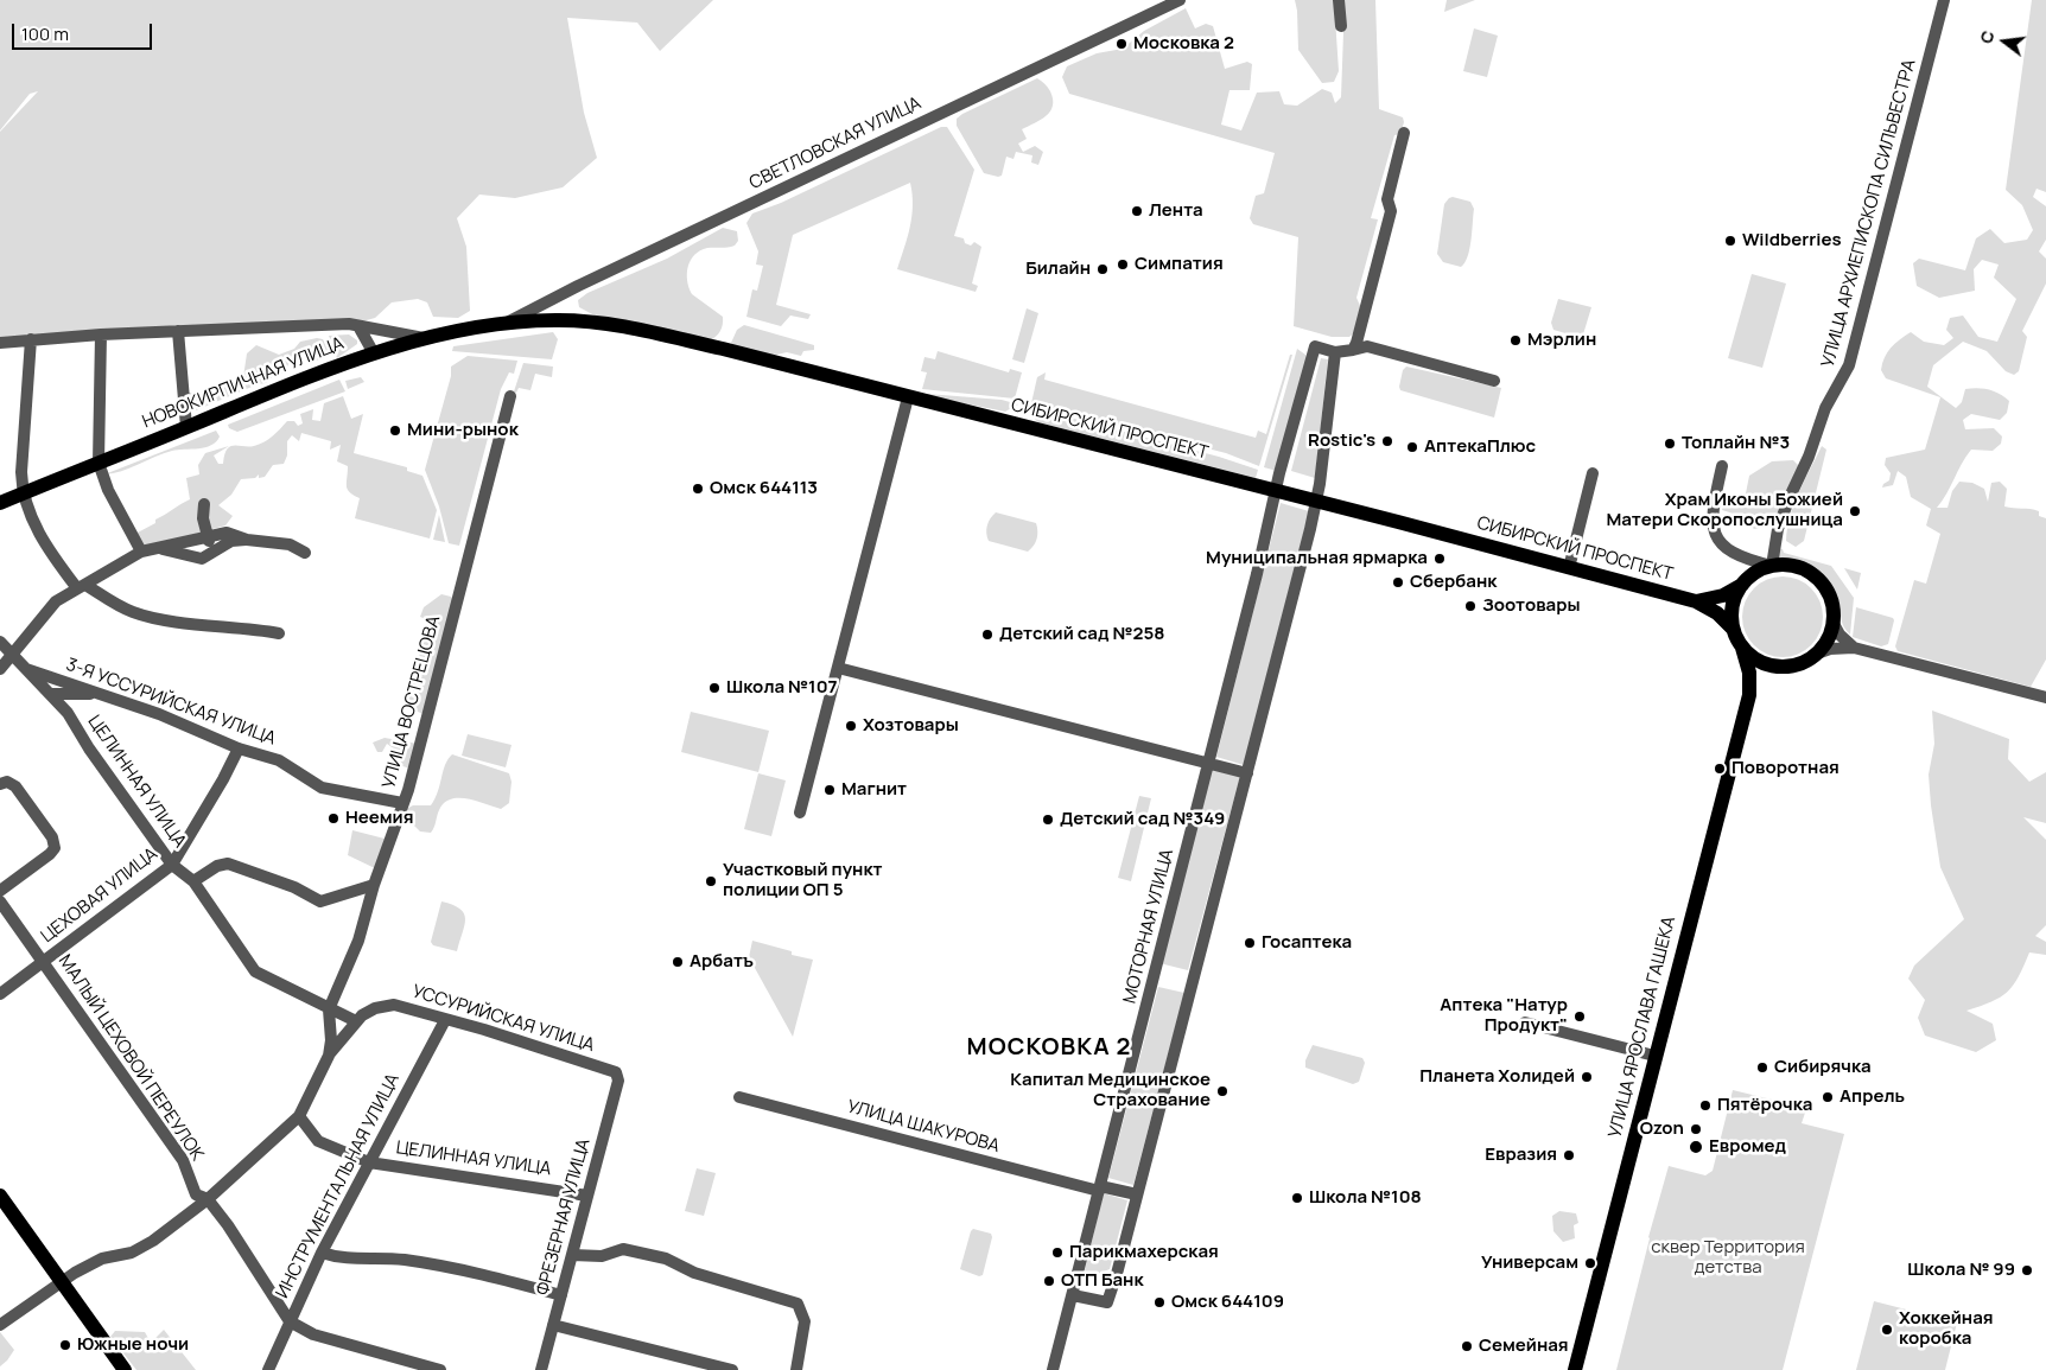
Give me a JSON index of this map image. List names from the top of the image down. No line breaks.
{"streets":{"main road":["НОВОКИРПИЧНАЯ УЛИЦА","СИБИРСКИЙ ПРОСПЕКТ","УЛИЦА ЯРОСЛАВА ГАШЕКА"],"street":["СВЕТЛОВСКАЯ УЛИЦА","УЛИЦА АРХИЕПИСКОПА СИЛЬВЕСТРА","3-Я УССУРИЙСКАЯ УЛИЦА","УЛИЦА ВОСТРЕЦОВА","ЦЕЛИННАЯ УЛИЦА","ЦЕХОВАЯ УЛИЦА","МОТОРНАЯ УЛИЦА","УССУРИЙСКАЯ УЛИЦА","МАЛЫЙ ЦЕХОВОЙ ПЕРЕУЛОК","УЛИЦА ШАКУРОВА","ИНСТРУМЕНТАЛЬНАЯ УЛИЦА","ФРЕЗЕРНАЯ УЛИЦА"]},"crossings":[["СВЕТЛОВСКАЯ УЛИЦА","НОВОКИРПИЧНАЯ УЛИЦА"],["СВЕТЛОВСКАЯ УЛИЦА","СИБИРСКИЙ ПРОСПЕКТ"],["НОВОКИРПИЧНАЯ УЛИЦА","СИБИРСКИЙ ПРОСПЕКТ"],["СИБИРСКИЙ ПРОСПЕКТ","МОТОРНАЯ УЛИЦА"],["3-Я УССУРИЙСКАЯ УЛИЦА","УЛИЦА ВОСТРЕЦОВА"],["3-Я УССУРИЙСКАЯ УЛИЦА","ЦЕЛИННАЯ УЛИЦА"],["3-Я УССУРИЙСКАЯ УЛИЦА","ЦЕХОВАЯ УЛИЦА"],["УЛИЦА ВОСТРЕЦОВА","ЦЕЛИННАЯ УЛИЦА"],["ЦЕЛИННАЯ УЛИЦА","ЦЕХОВАЯ УЛИЦА"],["ЦЕЛИННАЯ УЛИЦА","УССУРИЙСКАЯ УЛИЦА"],["ЦЕЛИННАЯ УЛИЦА","ИНСТРУМЕНТАЛЬНАЯ УЛИЦА"],["ЦЕЛИННАЯ УЛИЦА","ФРЕЗЕРНАЯ УЛИЦА"],["ЦЕХОВАЯ УЛИЦА","МАЛЫЙ ЦЕХОВОЙ ПЕРЕУЛОК"],["МОТОРНАЯ УЛИЦА","УЛИЦА ШАКУРОВА"],["УССУРИЙСКАЯ УЛИЦА","ИНСТРУМЕНТАЛЬНАЯ УЛИЦА"],["УССУРИЙСКАЯ УЛИЦА","ФРЕЗЕРНАЯ УЛИЦА"],["МАЛЫЙ ЦЕХОВОЙ ПЕРЕУЛОК","ИНСТРУМЕНТАЛЬНАЯ УЛИЦА"]],"districts":["МОСКОВКА 2"],"parks":["сквер Территория детства"],"places":["Московка 2","Лента","Wildberries","Симпатия","Билайн","Мэрлин","Мини-рынок","Rostic's","Топлайн №3","АптекаПлюс","Омск 644113","Храм Иконы Божией Матери Скоропослушница","Муниципальная ярмарка","Сбербанк","Зоотовары","Детский сад №258","Школа №107","Хозтовары","Поворотная","Магнит","Неемия","Детский сад №349","Участковый пункт полиции ОП 5","Госаптека","Арбатъ","Аптека \"Натур Продукт\"","Сибирячка","Планета Холидей","Капитал Медицинское Страхование","Апрель","Пятёрочка","Ozon","Евромед","Евразия","Школа №108","Парикмахерская","Универсам","Школа № 99","ОТП Банк","Омск 644109","Хоккейная коробка","Южные ночи","Семейная"],"scale_bar":"100 m","north":"left"}
